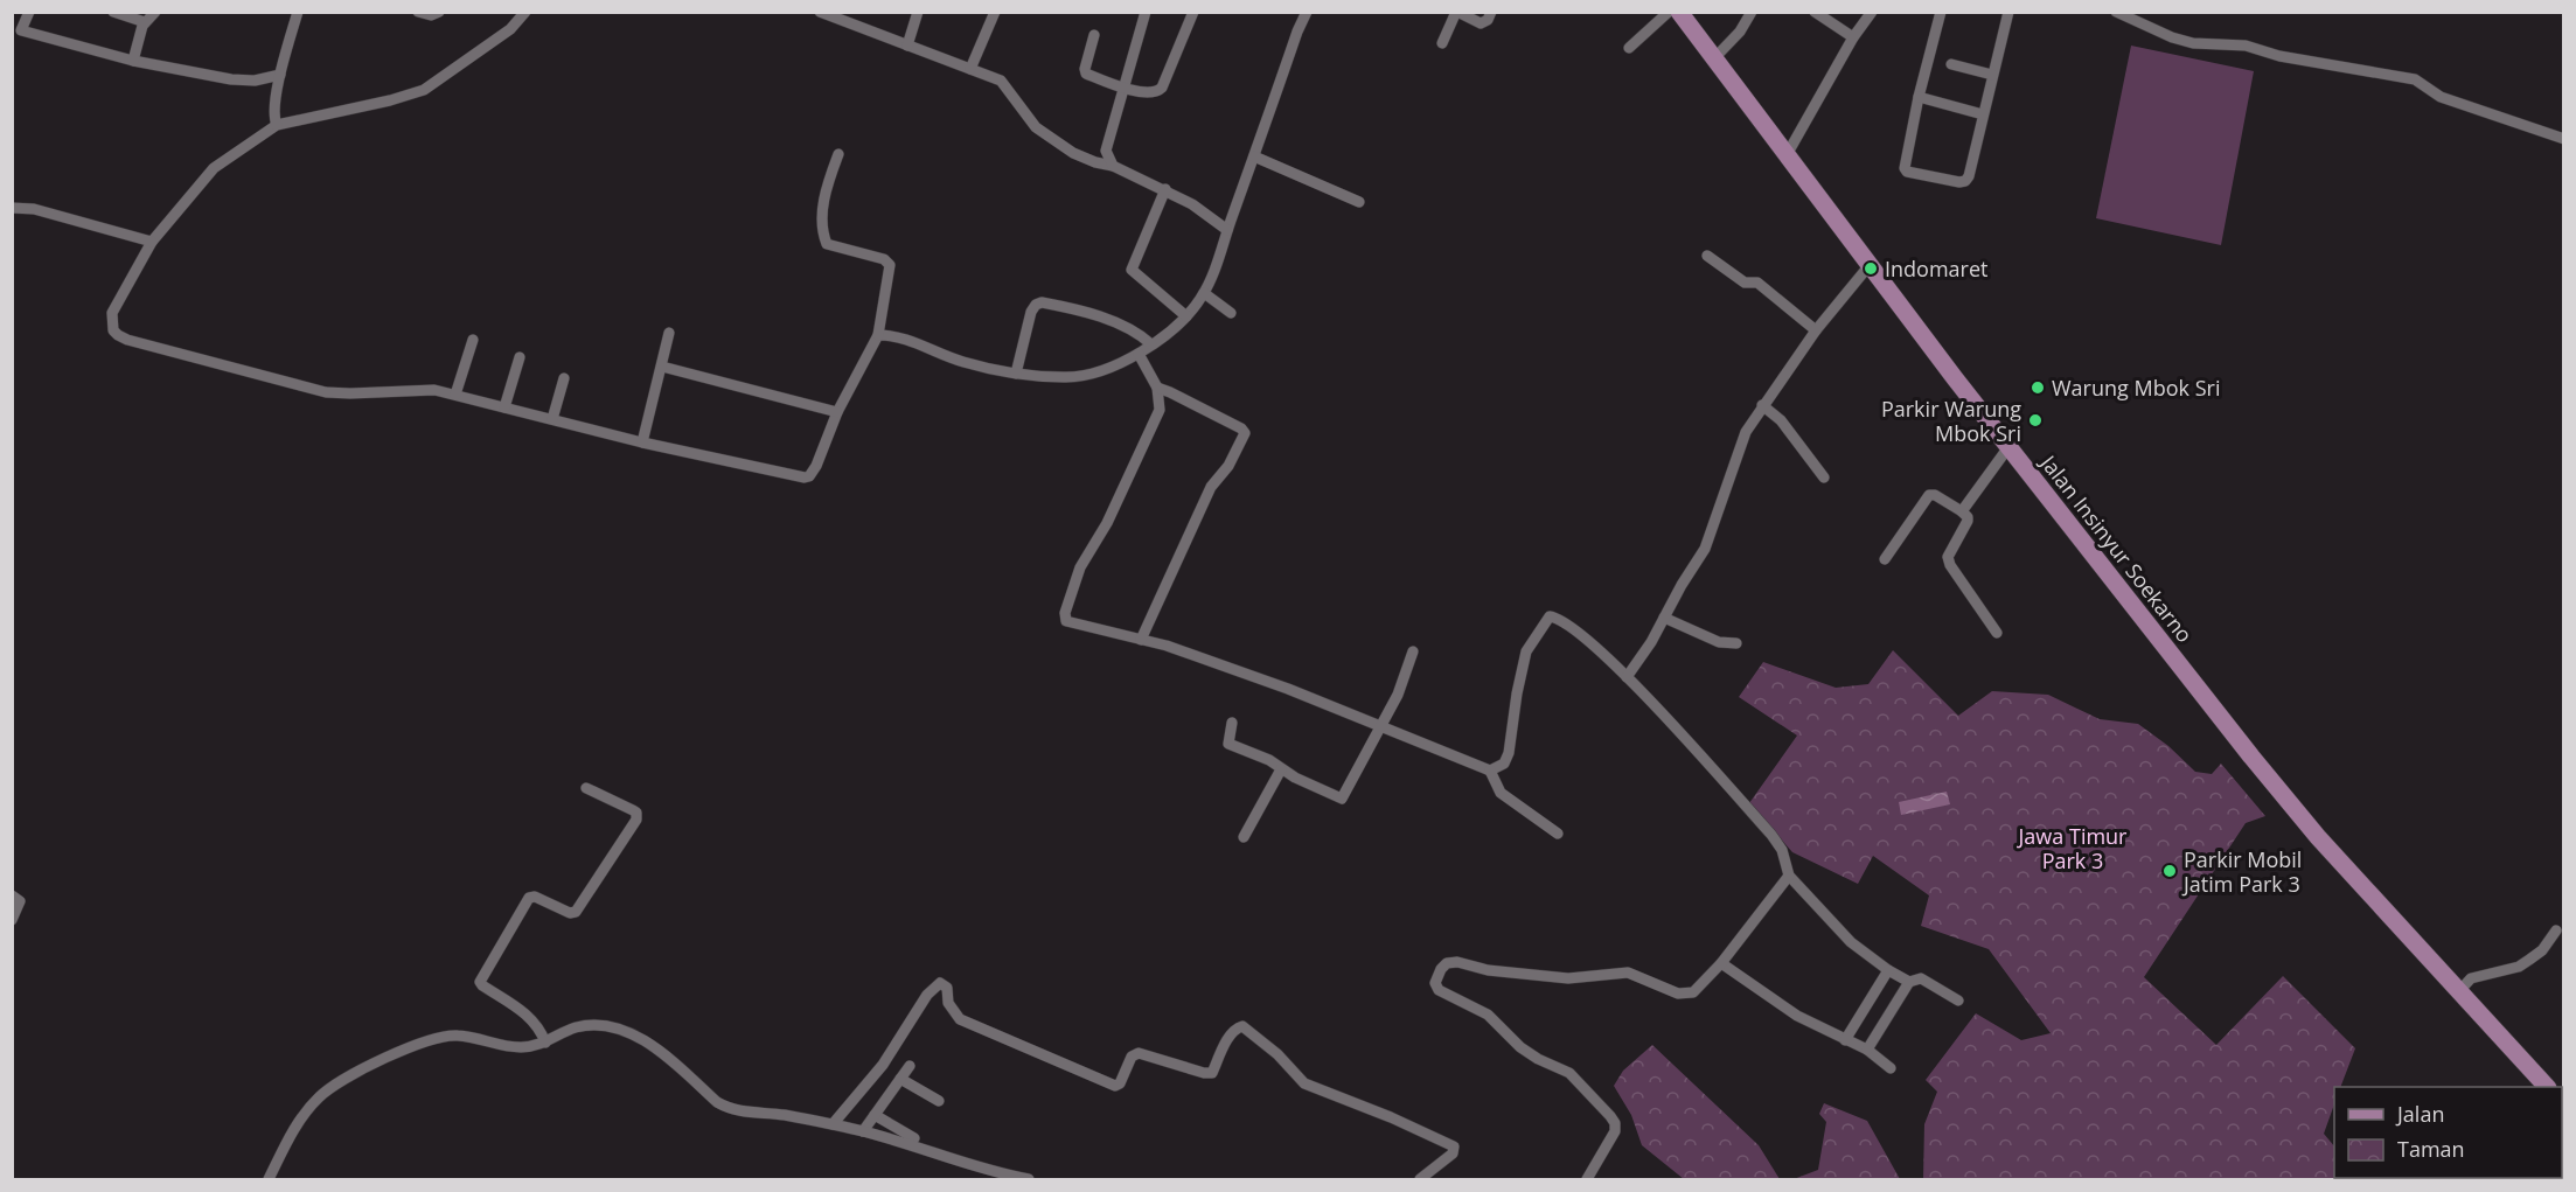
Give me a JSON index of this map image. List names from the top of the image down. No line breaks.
{"streets":{"main road":["Jalan Insinyur Soekarno"]},"parks":["Jawa Timur Park 3"],"places":["Indomaret","Warung Mbok Sri","Parkir Warung Mbok Sri","Parkir Mobil Jatim Park 3"],"legend":["Jalan","Taman"]}
